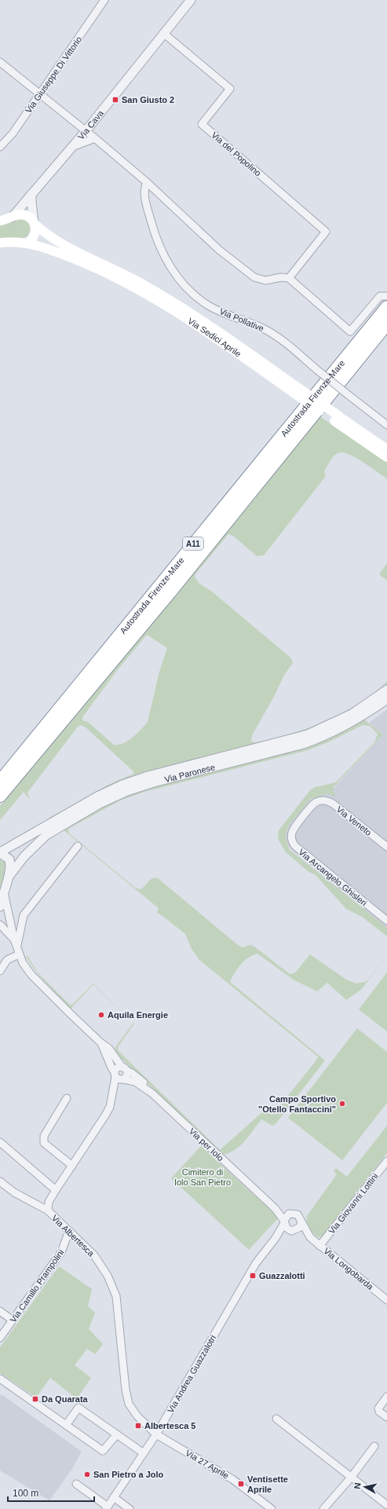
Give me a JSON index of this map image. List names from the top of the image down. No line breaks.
{"streets":{"highway":["Autostrada Firenze-Mare","A11"],"main road":["Via Sedici Aprile"],"street":["Via Giuseppe Di Vittorio","Via Cava","Via del Popolino","Via Pollative","Via Paronese","Via Veneto","Via Arcangelo Ghisleri","Via per Iolo","Via Giovanni Lottini","Via Albertesca","Via Longobarda","Via Camillo Prampolini","Via Andrea Guazzalotri","Via 27 Aprile"]},"crossings":[["Via Cava","Via del Popolino"],["Via Cava","Via Sedici Aprile"],["Via Veneto","Via Arcangelo Ghisleri"],["Via per Iolo","Via Albertesca"],["Via per Iolo","Via Longobarda"],["Via per Iolo","Via Andrea Guazzalotri"],["Via Giovanni Lottini","Via Longobarda"],["Via Albertesca","Via Camillo Prampolini"],["Via Albertesca","Via Andrea Guazzalotri"],["Via Albertesca","Via 27 Aprile"],["Via Longobarda","Via Andrea Guazzalotri"],["Via Andrea Guazzalotri","Via 27 Aprile"]],"parks":["Cimitero di Iolo San Pietro"],"places":{"transit":["San Giusto 2","Guazzalotti","Da Quarata","Albertesca 5","Ventisette Aprile"],"other":["Aquila Energie","Campo Sportivo \"Otello Fantaccini\"","San Pietro a Jolo"]},"scale_bar":"100 m","north":"left"}
